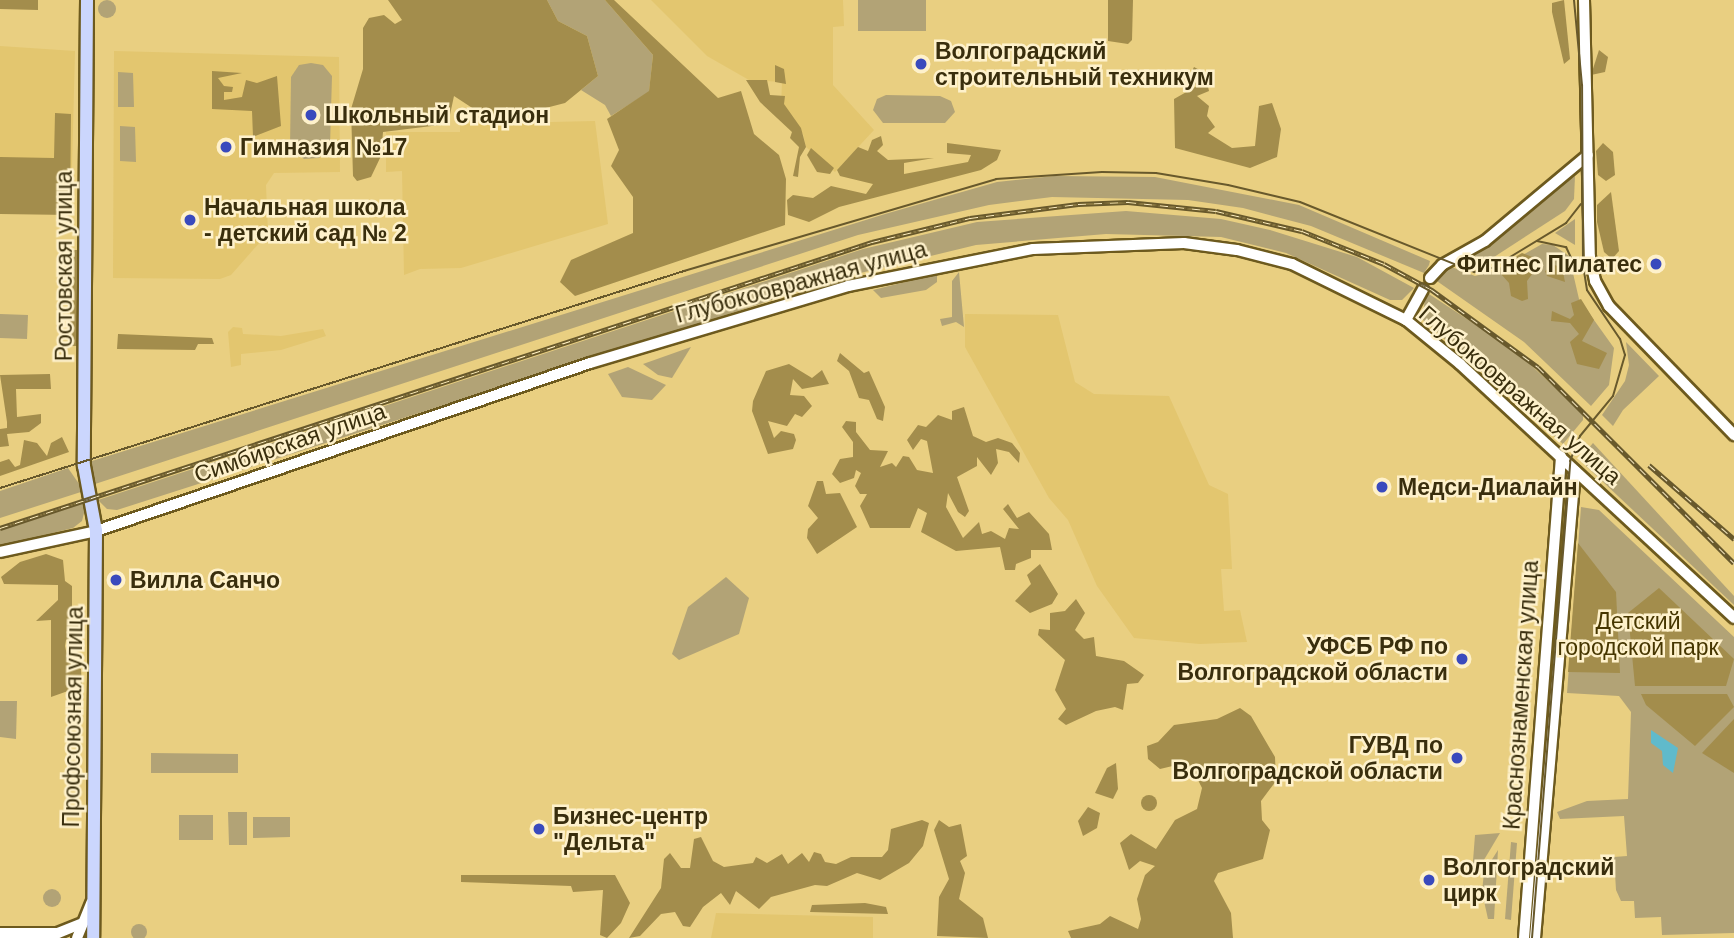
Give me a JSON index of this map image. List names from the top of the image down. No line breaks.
{"streets":{"main road":["Ростовская улица","Глубокоовражная улица","Симбирская улица","Краснознаменская улица","Профсоюзная улица"]},"crossings":[["Ростовская улица","Симбирская улица"],["Ростовская улица","Профсоюзная улица"],["Глубокоовражная улица","Симбирская улица"],["Глубокоовражная улица","Краснознаменская улица"],["Симбирская улица","Профсоюзная улица"]],"parks":["Детский городской парк"],"places":["Волгоградский строительный техникум","Школьный стадион","Гимназия №17","Начальная школа - детский сад № 2","Фитнес Пилатес","Медси-Диалайн","Вилла Санчо","УФСБ РФ по Волгоградской области","ГУВД по Волгоградской области","Бизнес-центр \"Дельта\"","Волгоградский цирк"]}
